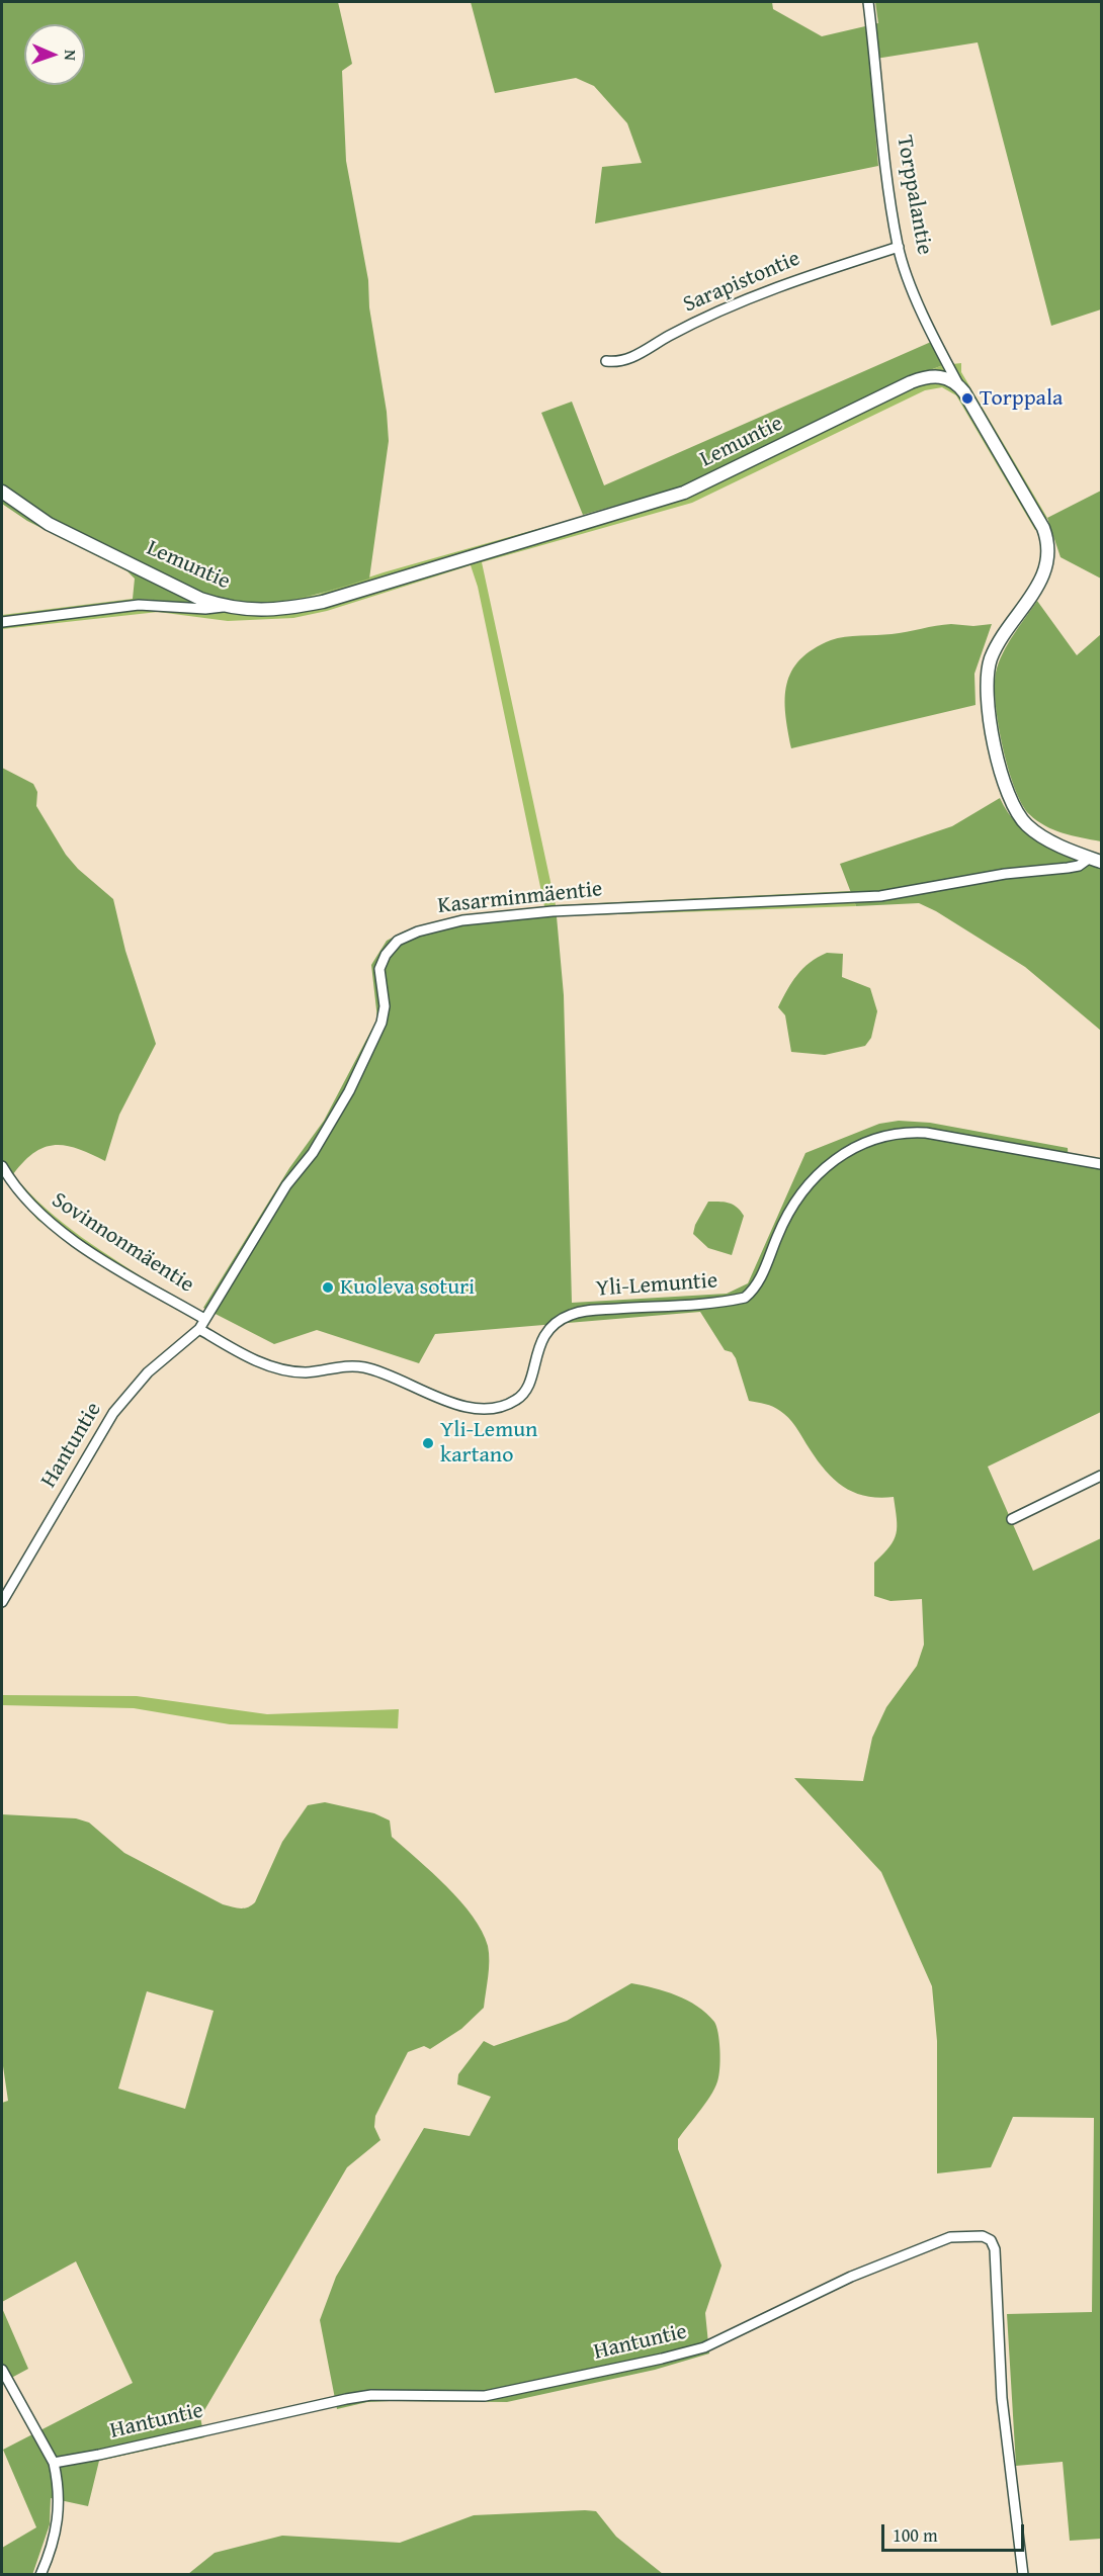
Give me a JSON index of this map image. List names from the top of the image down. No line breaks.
{"streets":{"street":["Torppalantie","Sarapistontie","Lemuntie","Kasarminmäentie","Sovinnonmäentie","Yli-Lemuntie","Hantuntie"]},"crossings":[["Torppalantie","Sarapistontie"],["Torppalantie","Lemuntie"],["Kasarminmäentie","Sovinnonmäentie"],["Kasarminmäentie","Yli-Lemuntie"],["Kasarminmäentie","Hantuntie"],["Yli-Lemuntie","Hantuntie"]],"places":["Torppala","Kuoleva soturi","Yli-Lemun kartano"],"scale_bar":"100 m","north":"right"}
